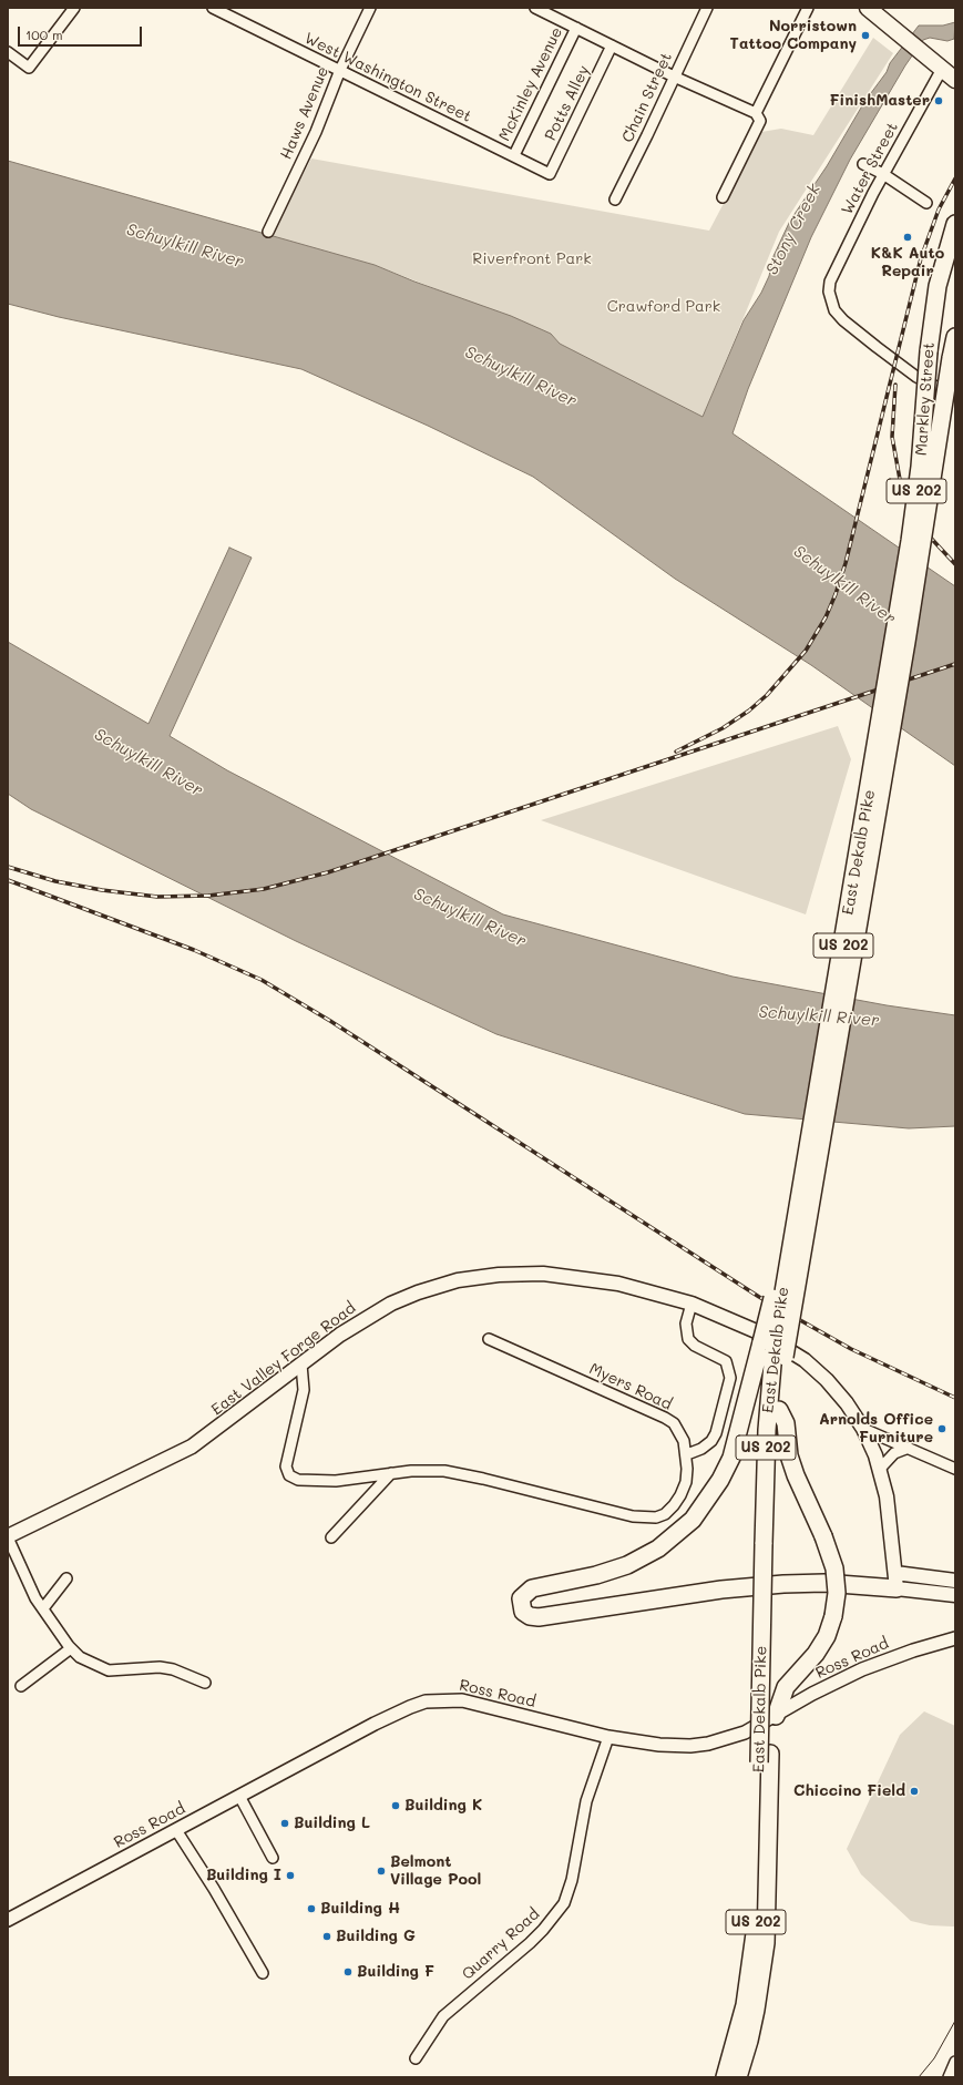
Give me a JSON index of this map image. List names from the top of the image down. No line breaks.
{"streets":{"highway":["Markley Street","US 202","East Dekalb Pike"],"main road":["East Valley Forge Road"],"street":["West Washington Street","McKinley Avenue","Chain Street","Potts Alley","Haws Avenue","Water Street","Myers Road","Ross Road","Quarry Road"]},"crossings":[["West Washington Street","McKinley Avenue"],["West Washington Street","Potts Alley"],["West Washington Street","Haws Avenue"],["Markley Street","East Dekalb Pike"],["East Valley Forge Road","Myers Road"],["Ross Road","Quarry Road"]],"water":["Stony Creek","Schuylkill River"],"parks":["Riverfront Park","Crawford Park"],"places":["Norristown Tattoo Company","FinishMaster","K&K Auto Repair","Arnolds Office Furniture","Chiccino Field","Building K","Building L","Belmont Village Pool","Building I","Building H","Building G","Building F"],"scale_bar":"100 m"}
